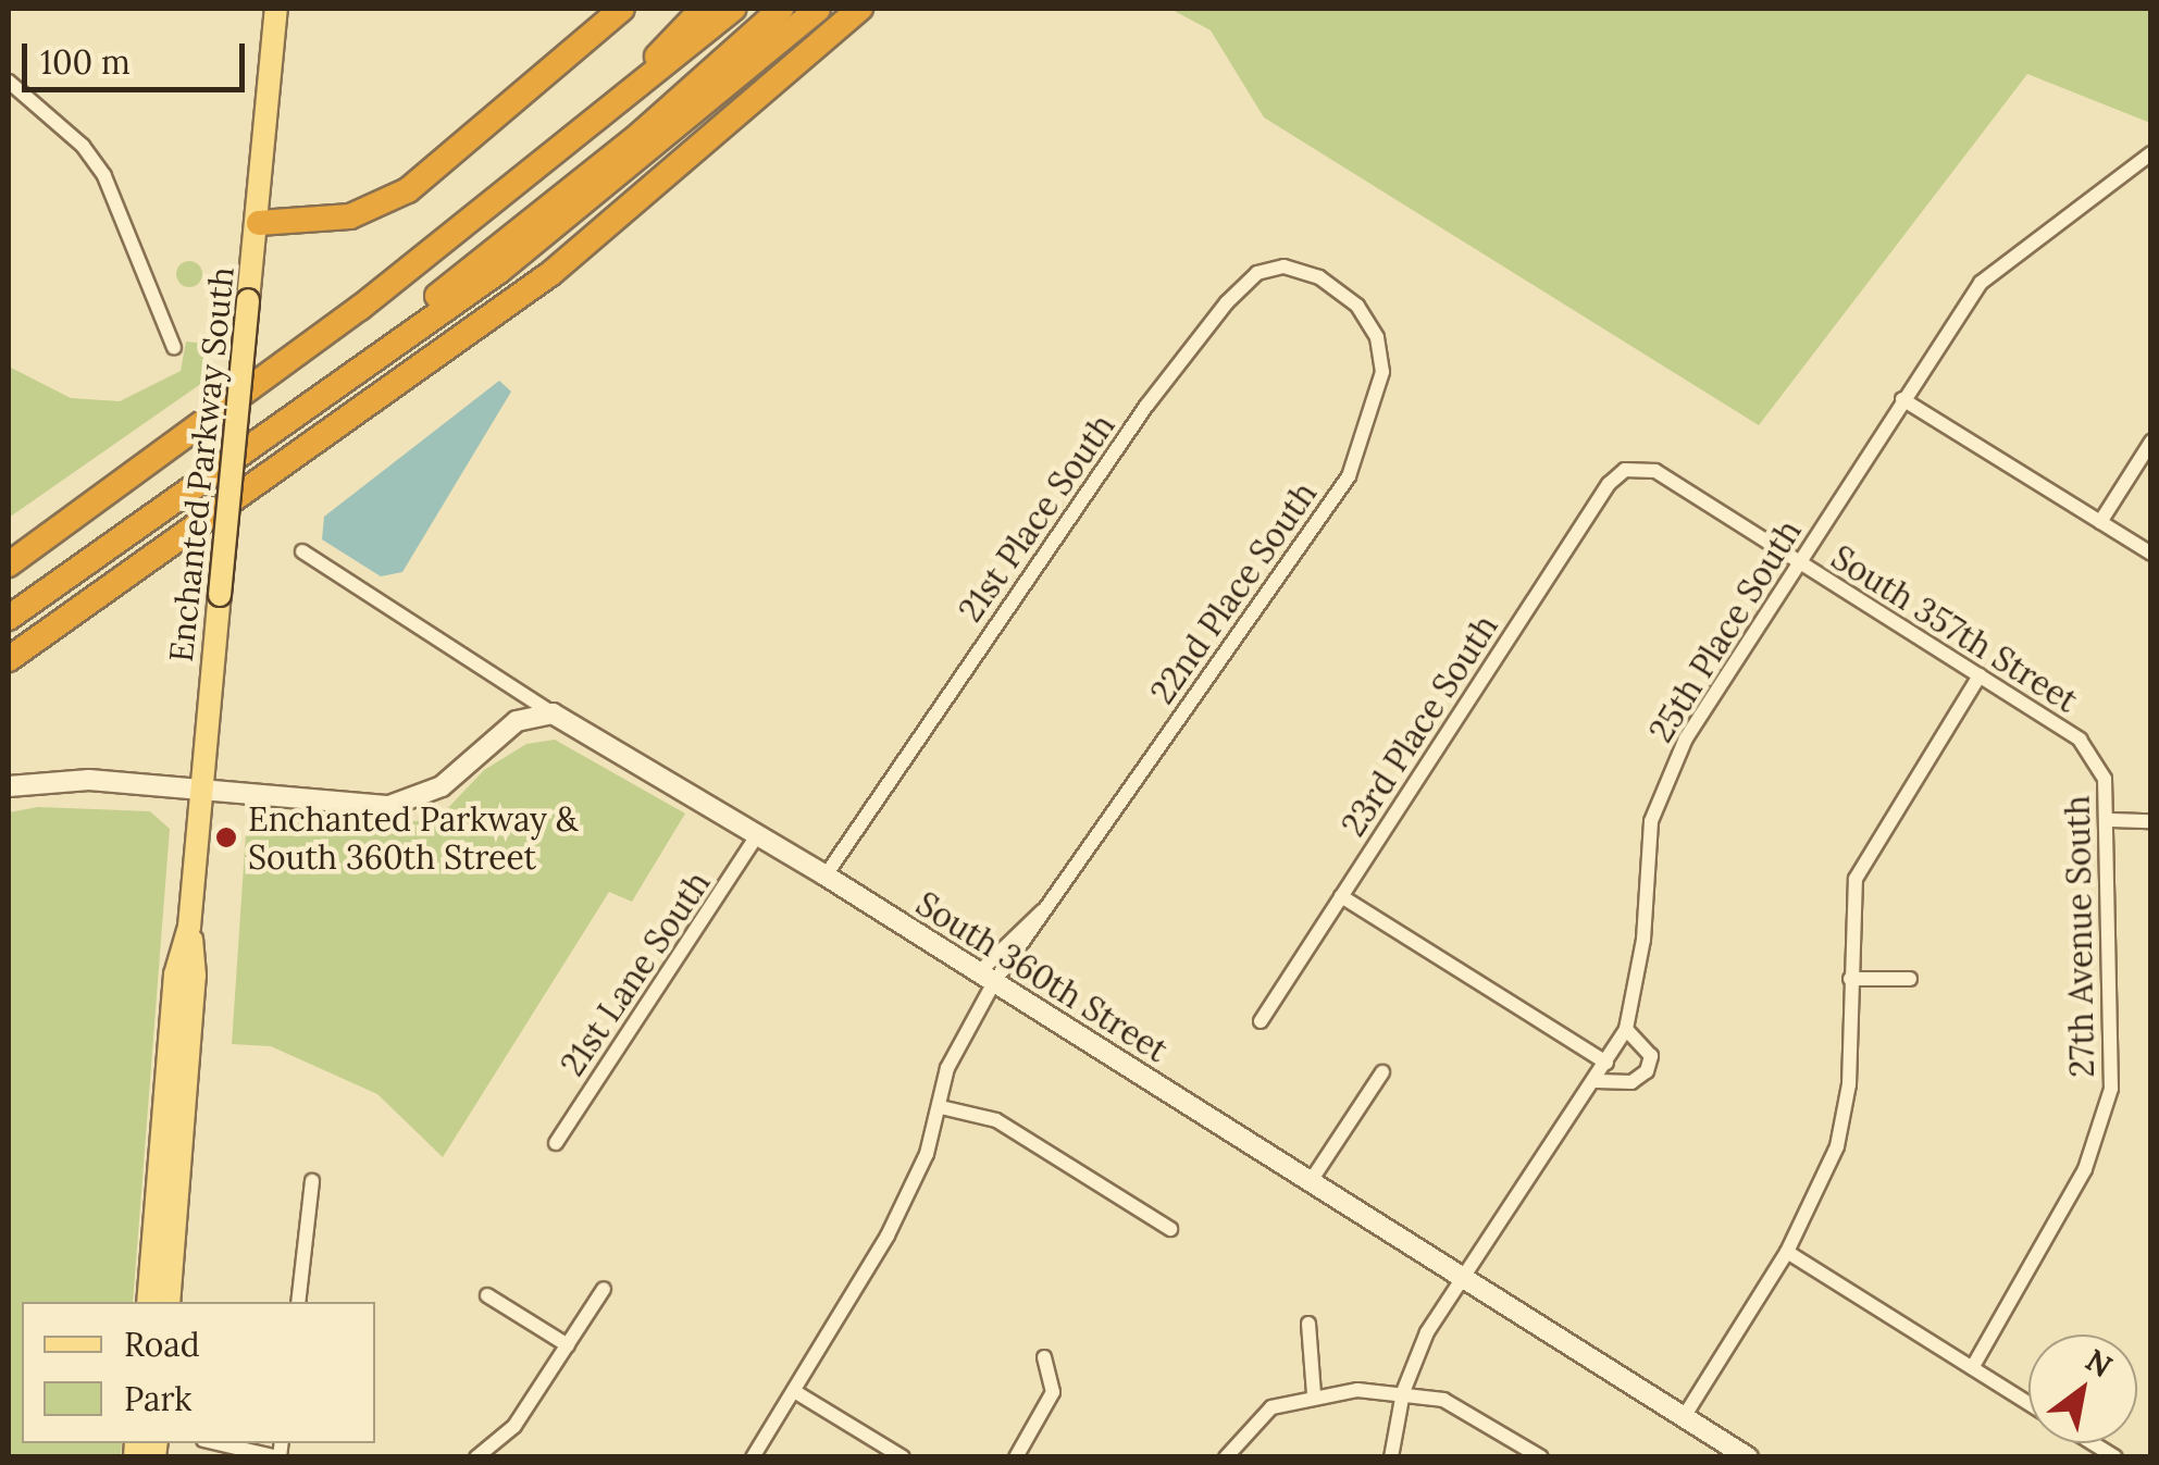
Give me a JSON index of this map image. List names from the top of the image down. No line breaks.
{"streets":{"main road":["Enchanted Parkway South"],"street":["21st Place South","22nd Place South","South 357th Street","25th Place South","23rd Place South","27th Avenue South","21st Lane South","South 360th Street"]},"crossings":[["21st Place South","22nd Place South"],["21st Place South","South 360th Street"],["22nd Place South","South 360th Street"],["South 357th Street","25th Place South"],["South 357th Street","23rd Place South"],["South 357th Street","27th Avenue South"],["25th Place South","South 360th Street"],["21st Lane South","South 360th Street"]],"places":["Enchanted Parkway & South 360th Street"],"legend":["Road","Park"],"scale_bar":"100 m","north":"top right"}
